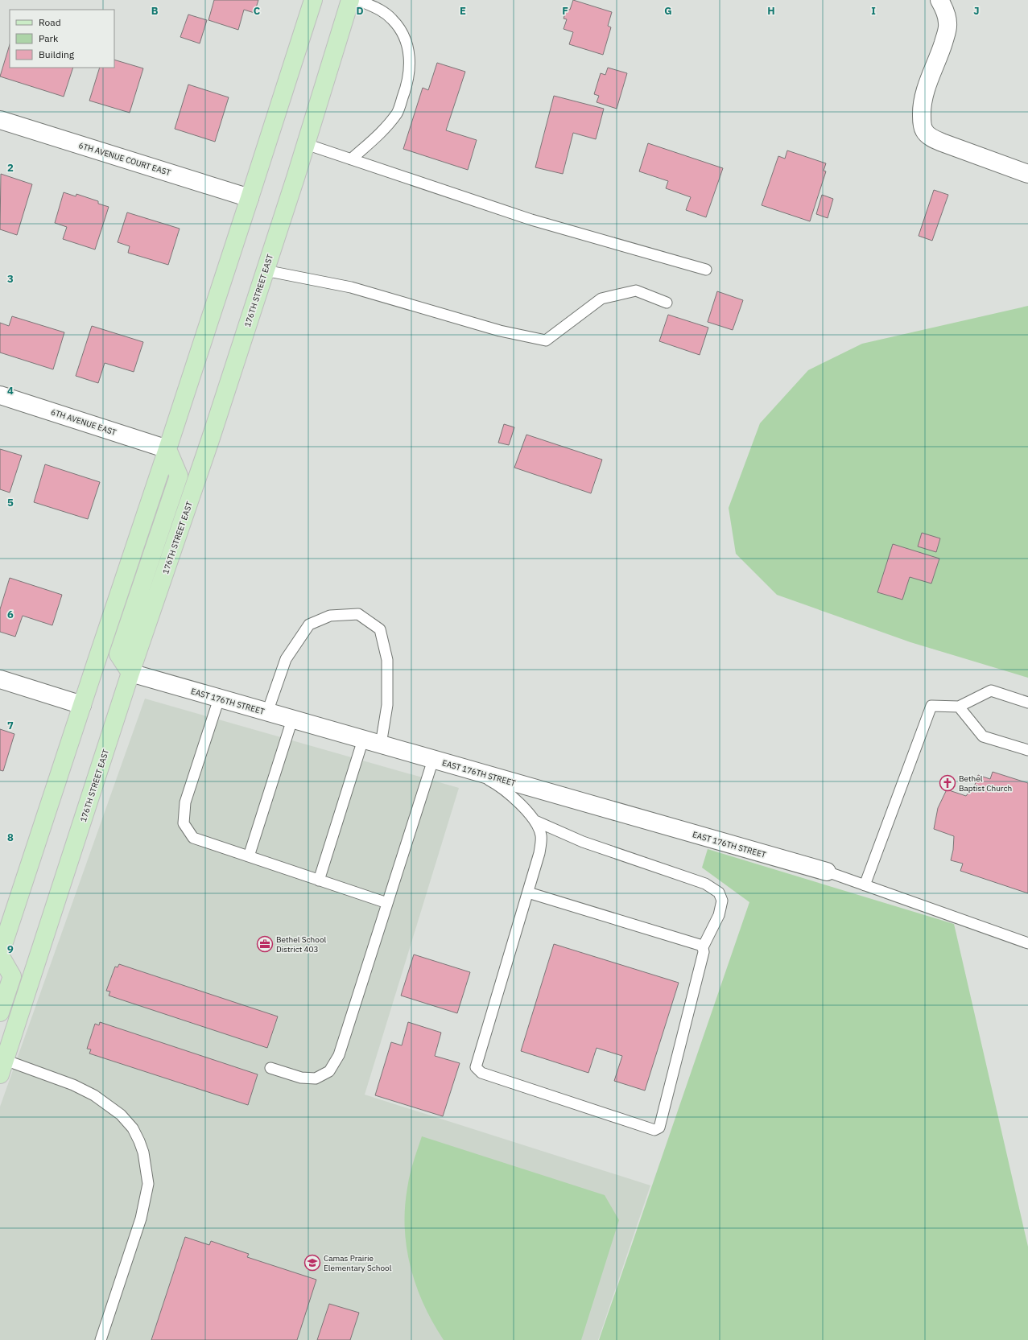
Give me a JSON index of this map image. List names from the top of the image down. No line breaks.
{"streets":{"main road":["176TH STREET EAST"],"street":["6TH AVENUE COURT EAST","6TH AVENUE EAST","EAST 176TH STREET"]},"crossings":[["176TH STREET EAST","EAST 176TH STREET"]],"places":{"church":["Bethel Baptist Church"],"office":["Bethel School District 403"],"school or university":["Camas Prairie Elementary School"]},"legend":["Road","Park","Building"],"grid":{"columns":["B","C","D","E","F","G","H","I","J"],"rows":["2","3","4","5","6","7","8","9"]}}
